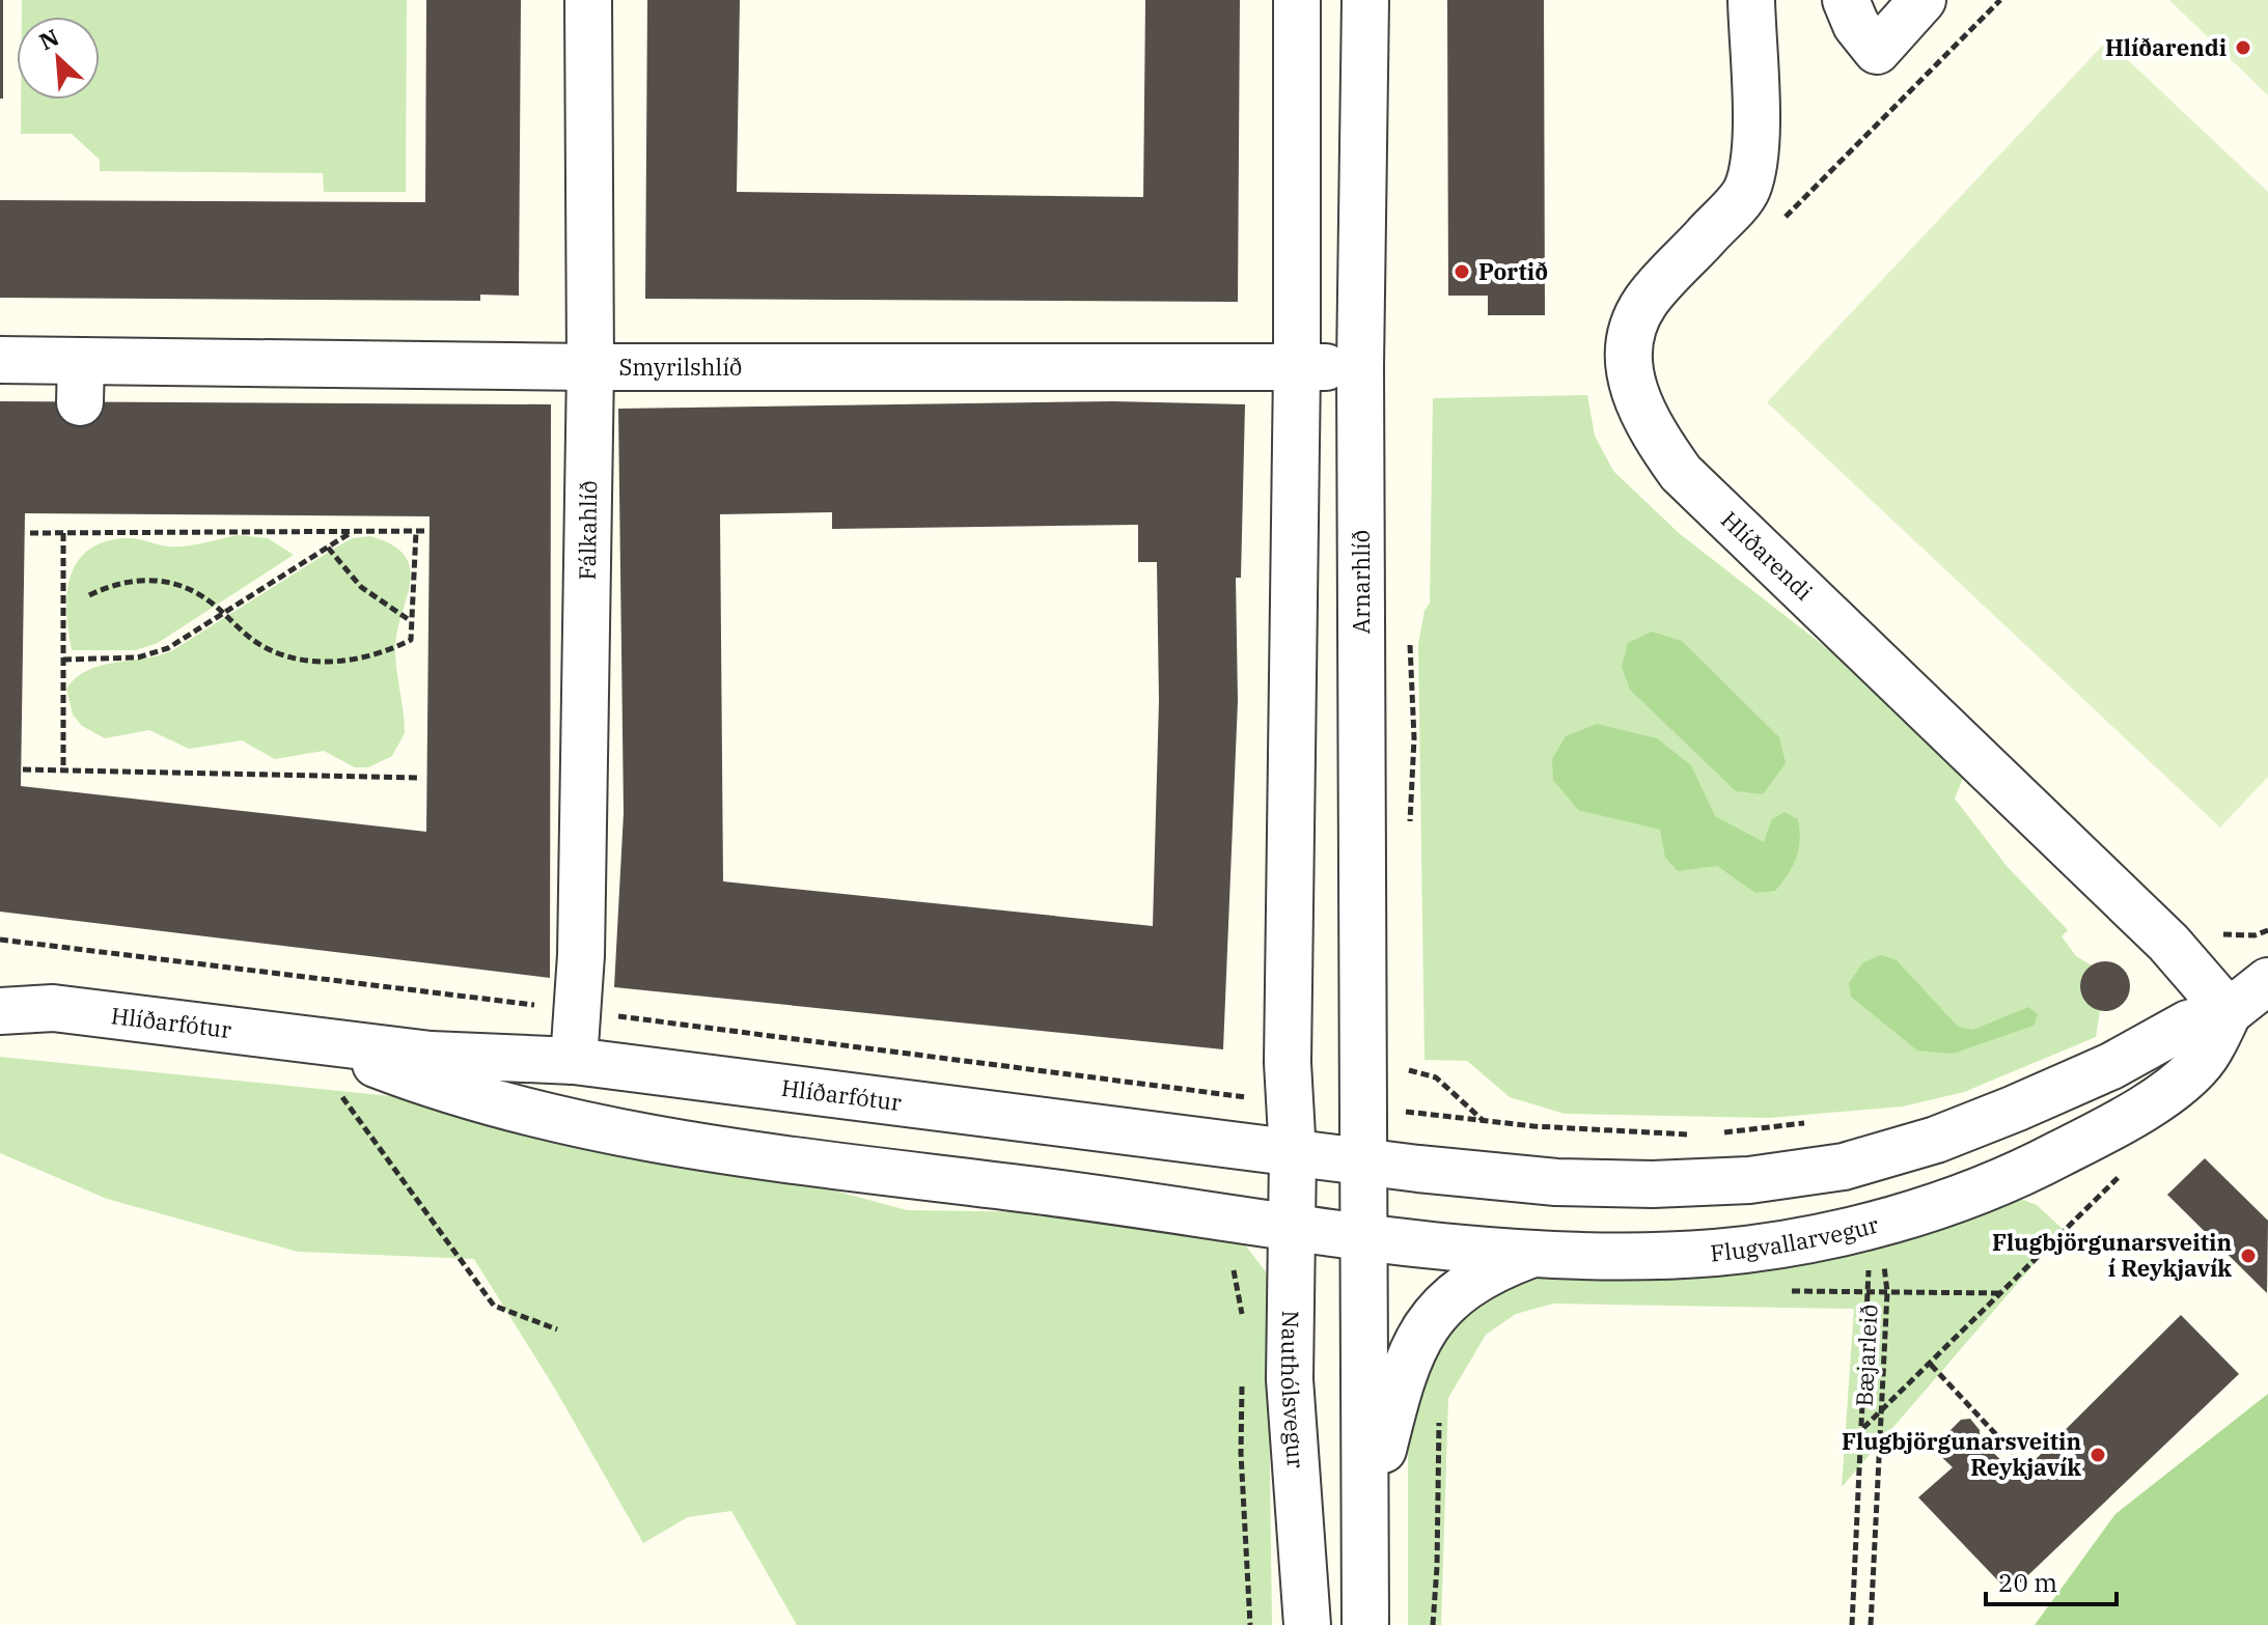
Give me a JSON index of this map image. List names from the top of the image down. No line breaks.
{"streets":{"street":["Smyrilshlíð","Fálkahlíð","Hlíðarendi","Arnarhlíð","Hlíðarfótur","Flugvallarvegur","Nauthólsvegur"],"path":["Bæjarleið"]},"crossings":[["Smyrilshlíð","Fálkahlíð"],["Smyrilshlíð","Arnarhlíð"],["Fálkahlíð","Hlíðarfótur"],["Hlíðarendi","Flugvallarvegur"],["Arnarhlíð","Hlíðarfótur"],["Arnarhlíð","Flugvallarvegur"],["Hlíðarfótur","Flugvallarvegur"],["Hlíðarfótur","Nauthólsvegur"],["Flugvallarvegur","Nauthólsvegur"]],"places":["Hlíðarendi","Portið","Flugbjörgunarsveitin í Reykjavík","Flugbjörgunarsveitin Reykjavík"],"scale_bar":"20 m","north":"top left"}
